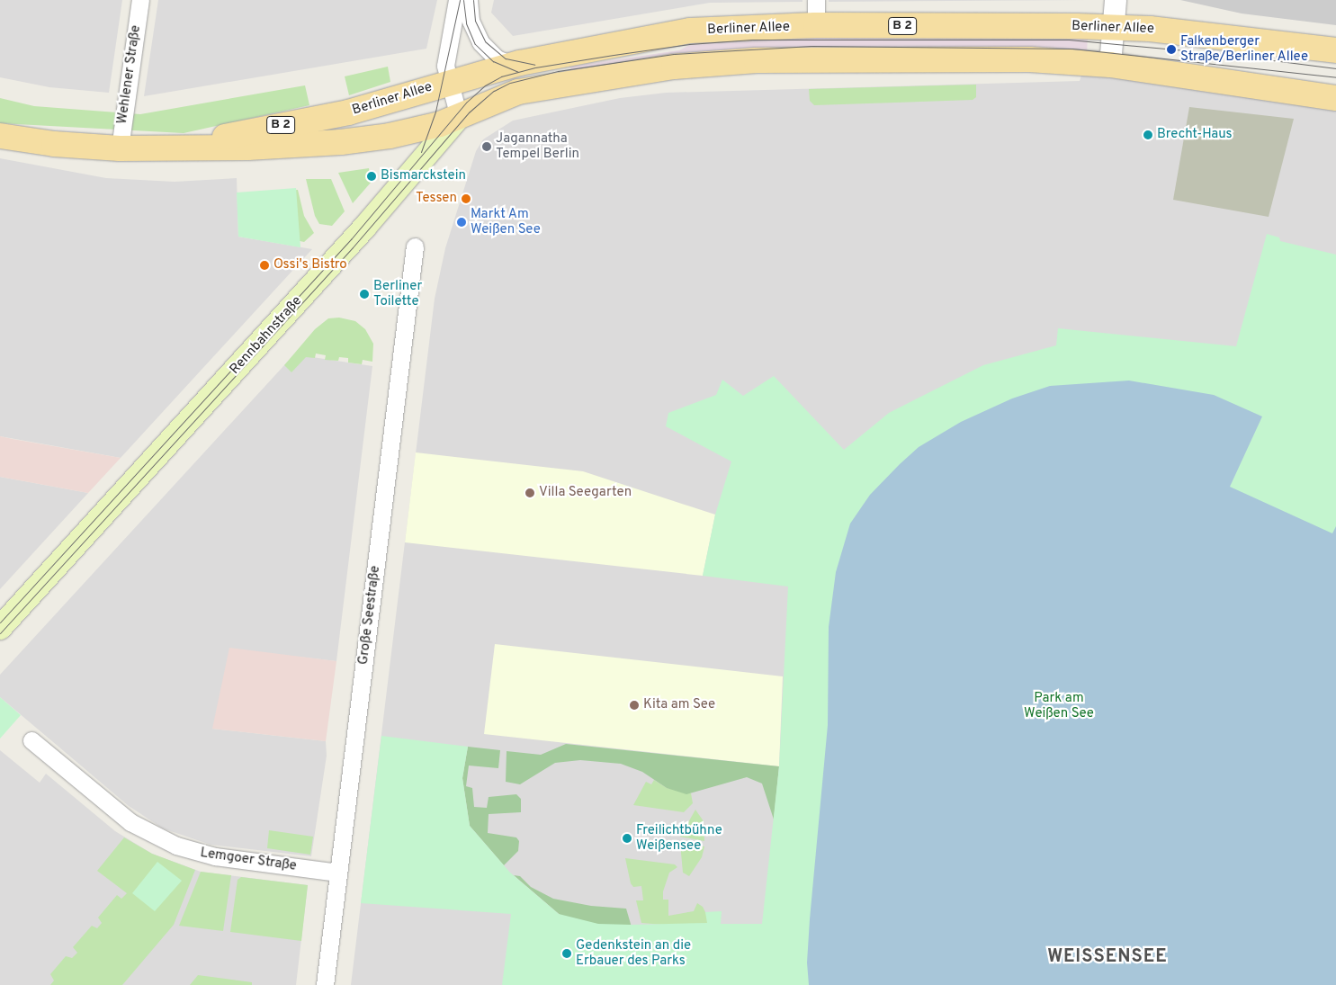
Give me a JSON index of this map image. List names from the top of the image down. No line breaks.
{"streets":{"main road":["B 2","Berliner Allee","Rennbahnstraße"],"street":["Wehlener Straße","Große Seestraße","Lemgoer Straße"]},"crossings":[["Berliner Allee","Wehlener Straße"],["Berliner Allee","Rennbahnstraße"],["Große Seestraße","Lemgoer Straße"]],"districts":["WEISSENSEE"],"parks":["Park am Weißen See"],"places":["Falkenberger Straße/Berliner Allee","Brecht-Haus","Jagannatha Tempel Berlin","Bismarckstein","Tessen","Markt Am Weißen See","Ossi's Bistro","Berliner Toilette","Villa Seegarten","Kita am See","Freilichtbühne Weißensee","Gedenkstein an die Erbauer des Parks"]}
